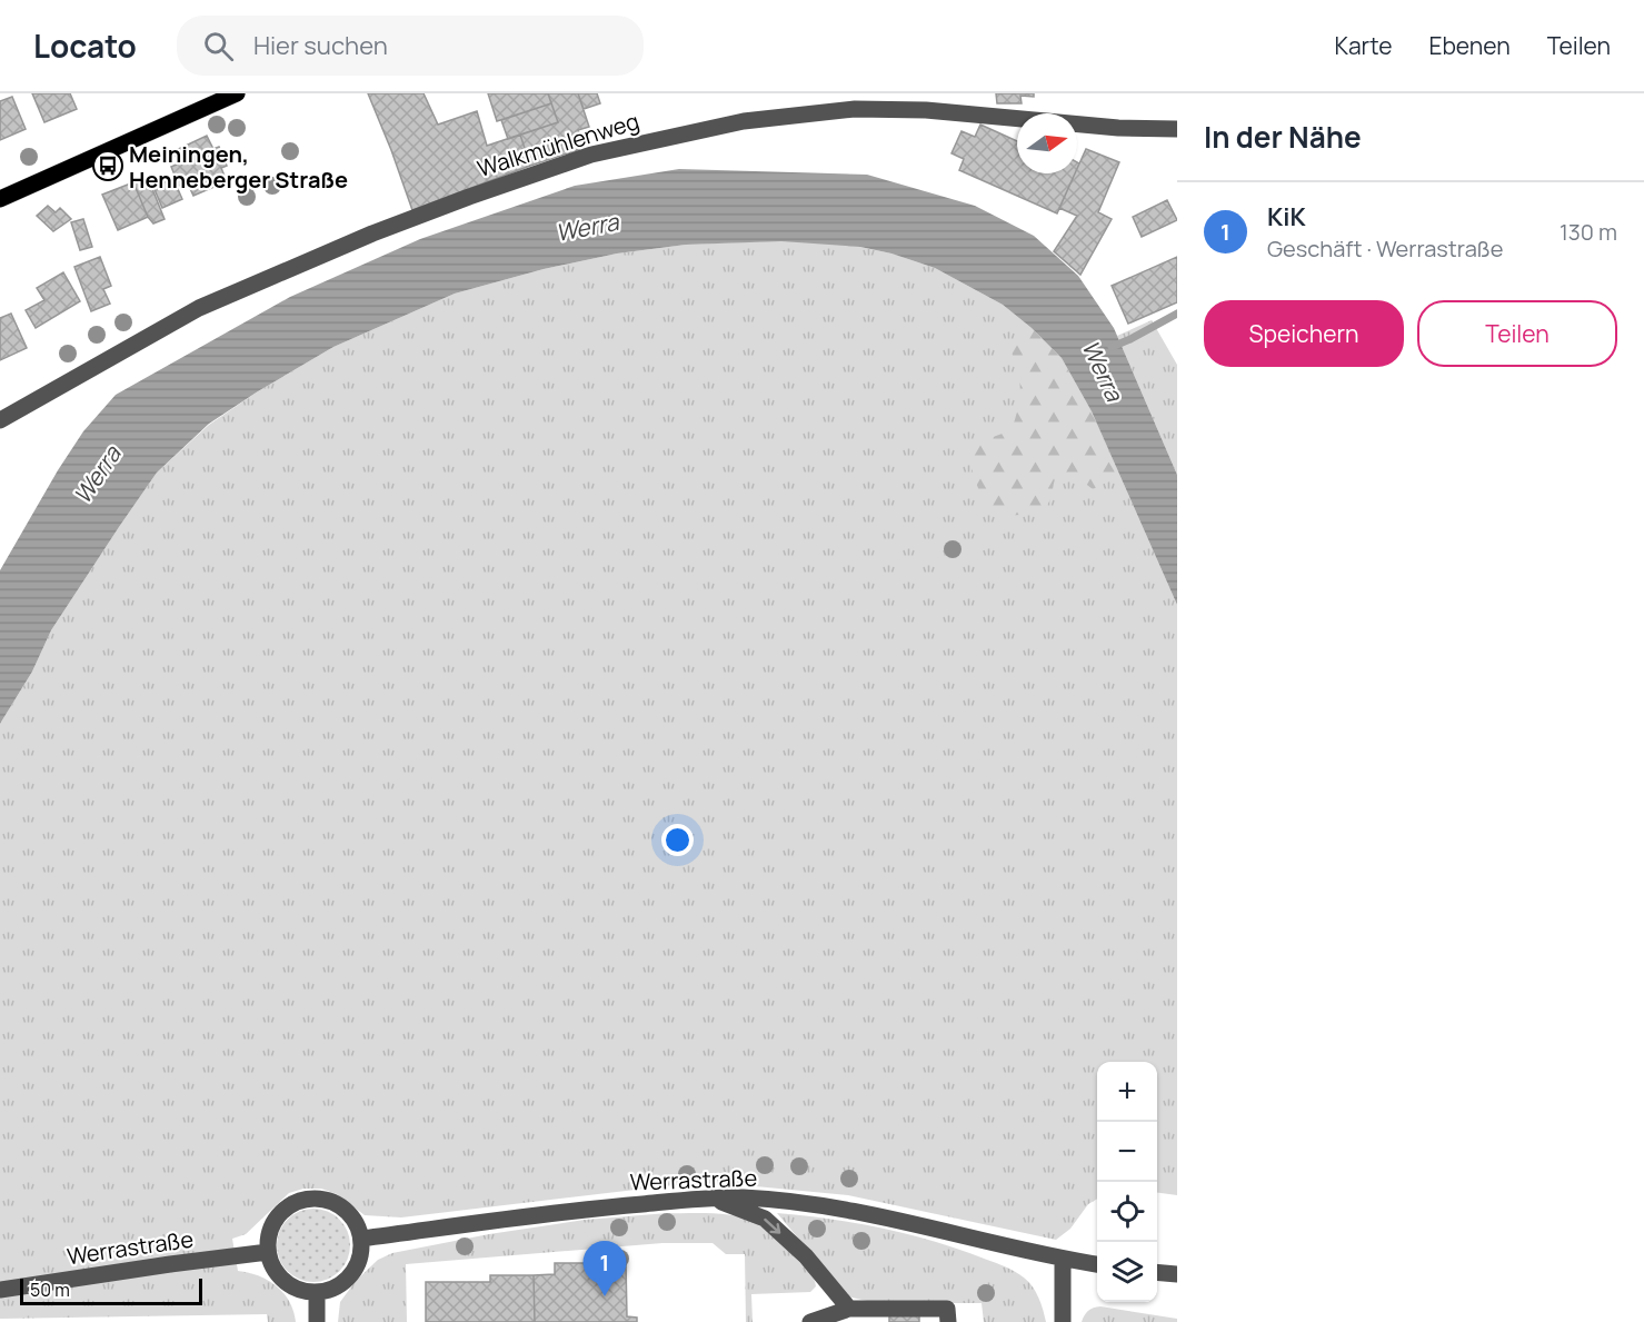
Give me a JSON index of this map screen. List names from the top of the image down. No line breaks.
{"streets":{"street":["Walkmühlenweg","Werrastraße"]},"water":["Werra"],"places":{"bus stop":["Meiningen, Henneberger Straße"]},"scale_bar":"50 m","north":"right","page":{"header":"Locato","search":"Hier suchen","nav":["Karte","Ebenen","Teilen"],"heading":"In der Nähe","list":[{"mark":"1","name":"KiK","note":"Geschäft · Werrastraße","value":"130 m"}],"buttons":["Speichern","Teilen"],"map_buttons":["+","−"],"pins":"1","scale":"50 m"}}
